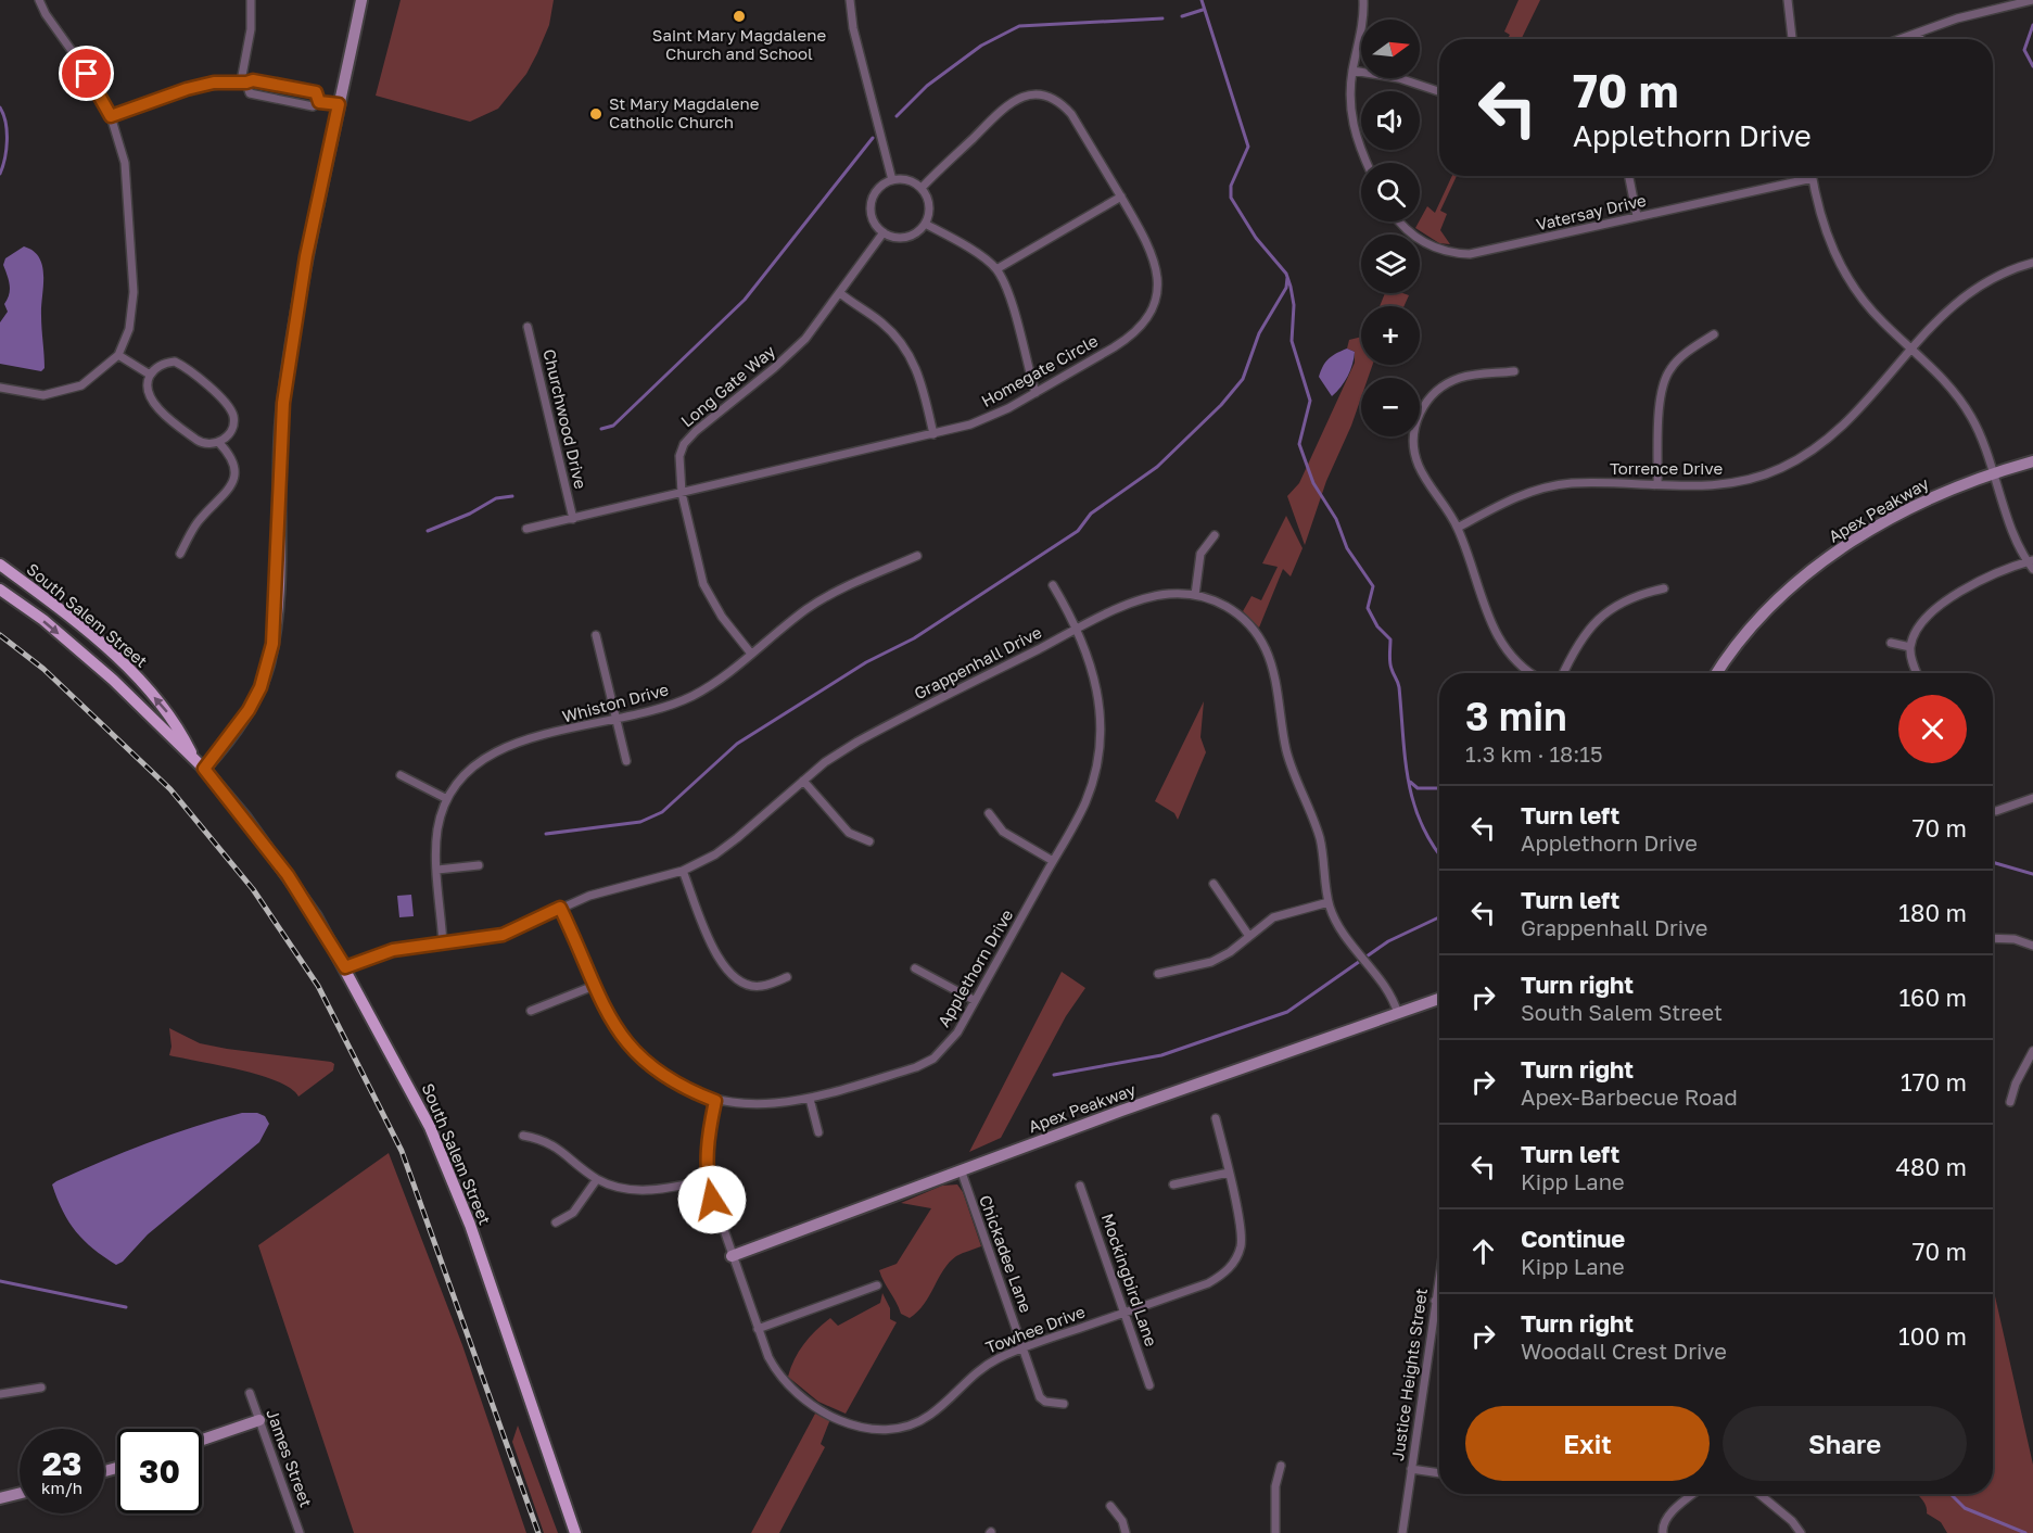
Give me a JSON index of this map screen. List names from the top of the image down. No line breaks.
{"streets":{"main road":["Apex Peakway","South Salem Street"],"street":["Vatersay Drive","Homegate Circle","Long Gate Way","Churchwood Drive","Torrence Drive","Grappenhall Drive","Whiston Drive","Applethorn Drive","Chickadee Lane","Mockingbird Lane","Towhee Drive","Justice Heights Street","James Street"]},"crossings":[["Homegate Circle","Long Gate Way"],["Homegate Circle","Churchwood Drive"],["Long Gate Way","Whiston Drive"],["Apex Peakway","Grappenhall Drive"],["Apex Peakway","Chickadee Lane"],["Apex Peakway","Towhee Drive"],["South Salem Street","Grappenhall Drive"],["Grappenhall Drive","Whiston Drive"],["Grappenhall Drive","Applethorn Drive"],["Applethorn Drive","Towhee Drive"],["Chickadee Lane","Towhee Drive"],["Mockingbird Lane","Towhee Drive"]],"places":["Saint Mary Magdalene Church and School","St Mary Magdalene Catholic Church"],"north":"right","page":{"map_buttons":["+","−"],"turn":["70 m","Applethorn Drive"],"heading":["3 min","1.3 km · 18:15"],"list":[{"name":"Turn left","note":"Applethorn Drive","value":"70 m"},{"name":"Turn left","note":"Grappenhall Drive","value":"180 m"},{"name":"Turn right","note":"South Salem Street","value":"160 m"},{"name":"Turn right","note":"Apex-Barbecue Road","value":"170 m"},{"name":"Turn left","note":"Kipp Lane","value":"480 m"},{"name":"Continue","note":"Kipp Lane","value":"70 m"},{"name":"Turn right","note":"Woodall Crest Drive","value":"100 m"}],"buttons":["Exit","Share"],"speed":"23 km/h","limit":"30"}}
